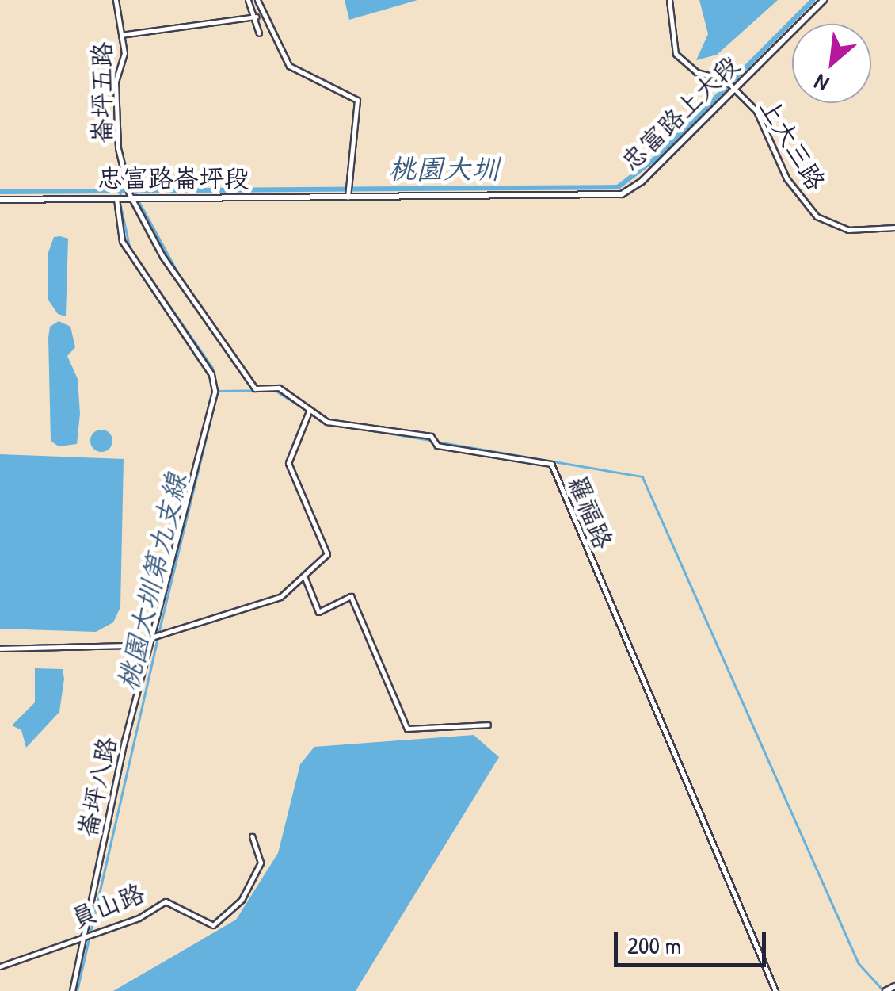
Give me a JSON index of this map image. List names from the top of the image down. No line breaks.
{"streets":{"street":["崙坪五路","忠富路上大段","上大三路","忠富路崙坪段","羅福路","崙坪八路","員山路"]},"crossings":[["崙坪五路","忠富路崙坪段"],["崙坪五路","羅福路"],["忠富路上大段","上大三路"],["忠富路上大段","忠富路崙坪段"],["忠富路崙坪段","羅福路"],["忠富路崙坪段","崙坪八路"],["崙坪八路","員山路"]],"water":["桃園大圳","桃園大圳第九支線"],"scale_bar":"200 m","north":"bottom left"}
